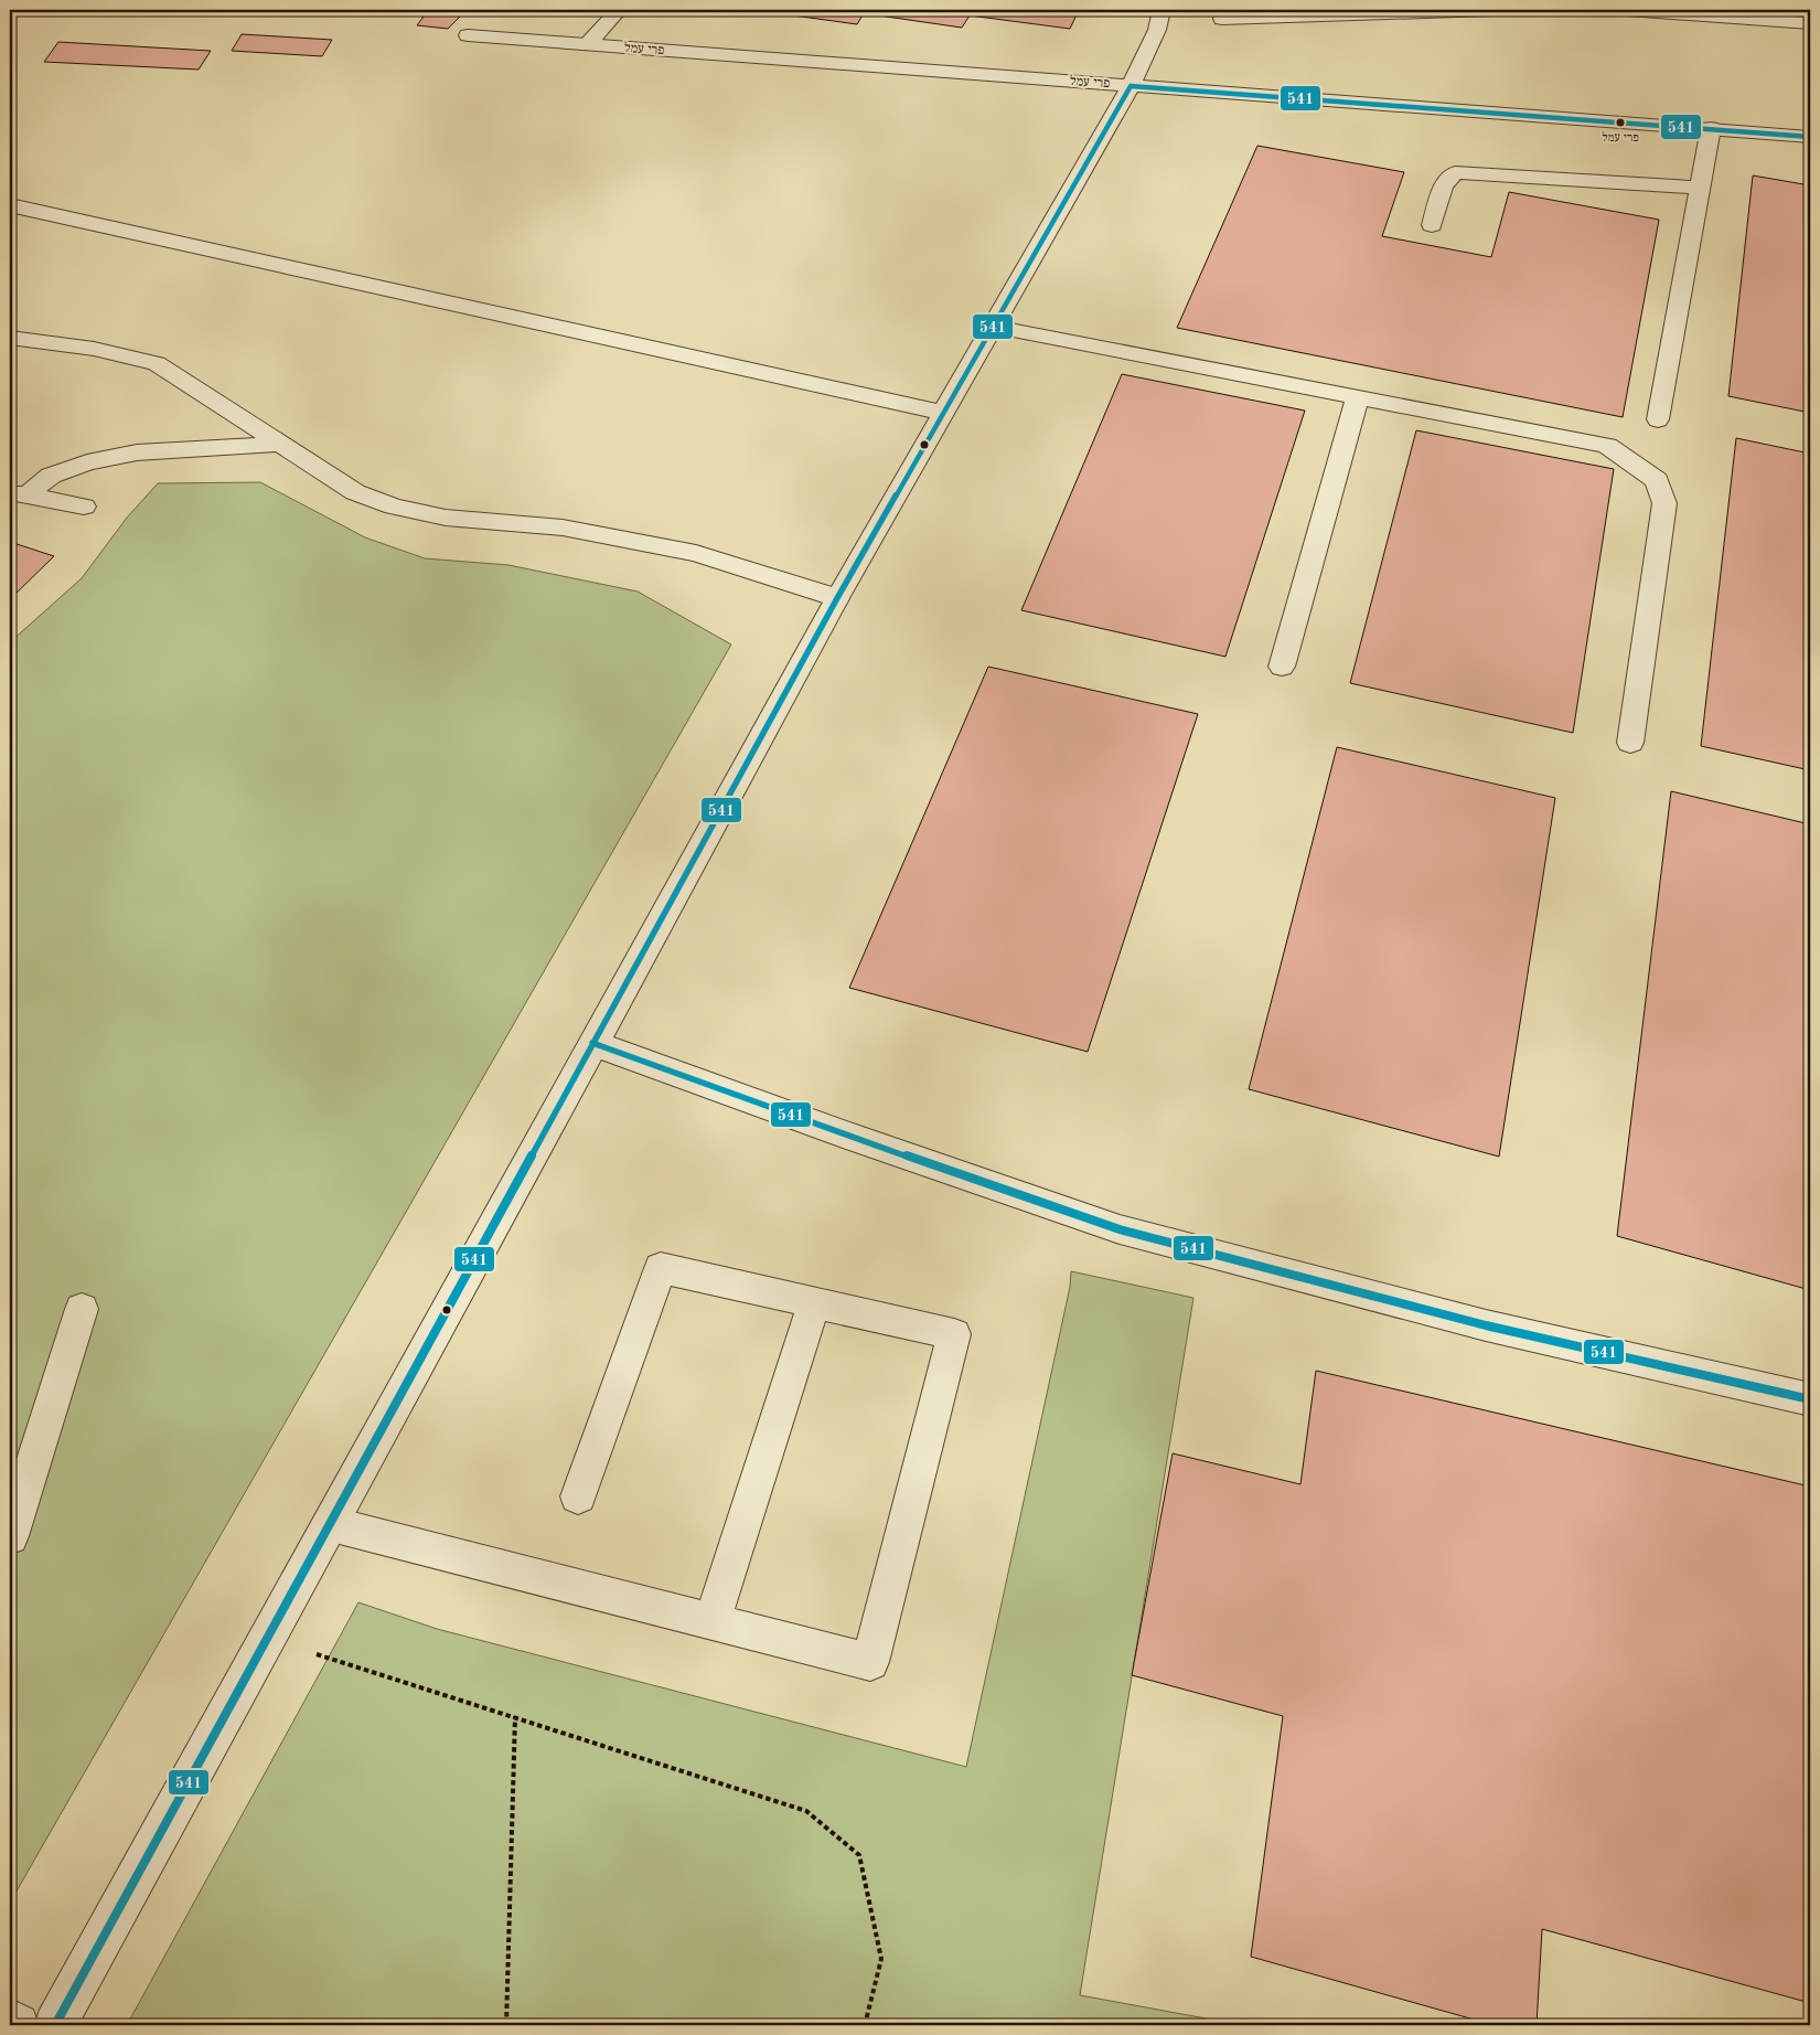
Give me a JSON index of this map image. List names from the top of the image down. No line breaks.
{"streets":{"street":["פרי עמל"]},"places":["פרי עמל"],"lines":["transit line 541"]}
